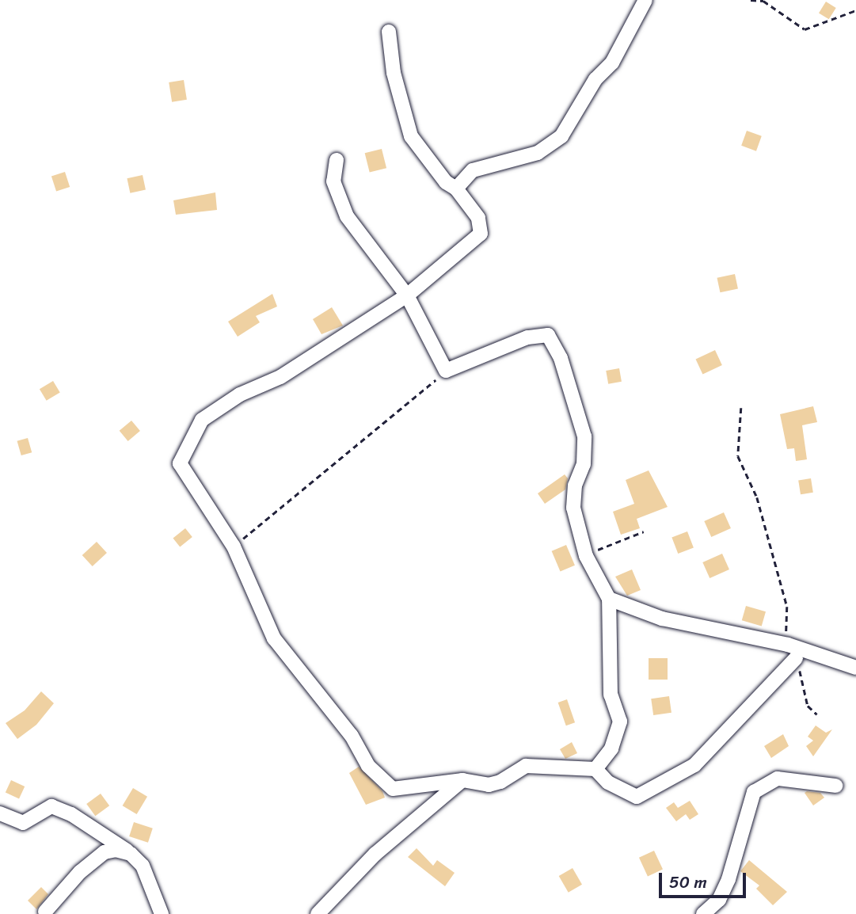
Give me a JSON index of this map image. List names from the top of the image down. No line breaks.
{"scale_bar":"50 m"}
